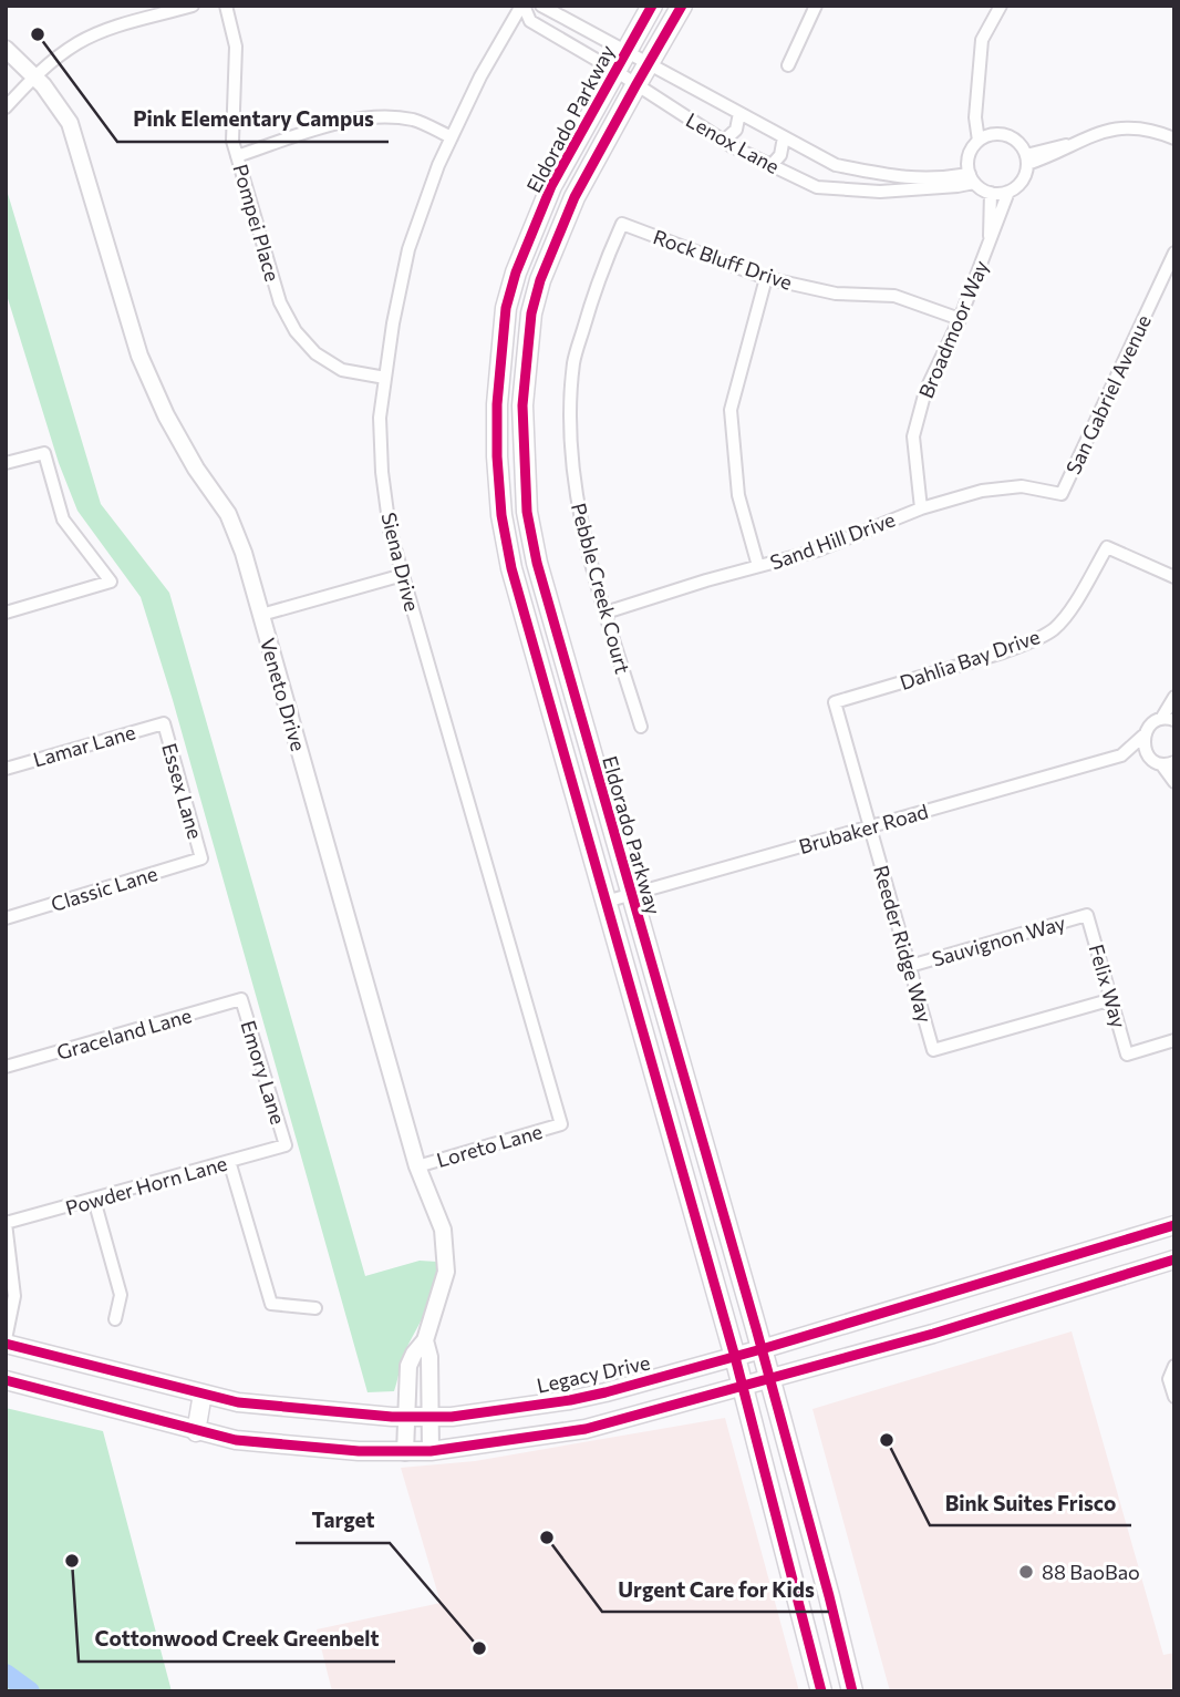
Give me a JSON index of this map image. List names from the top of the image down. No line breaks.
{"streets":{"main road":["Eldorado Parkway","Legacy Drive"],"street":["Lenox Lane","Pompei Place","Rock Bluff Drive","Broadmoor Way","San Gabriel Avenue","Sand Hill Drive","Siena Drive","Pebble Creek Court","Dahlia Bay Drive","Veneto Drive","Lamar Lane","Essex Lane","Brubaker Road","Classic Lane","Sauvignon Way","Reeder Ridge Way","Felix Way","Graceland Lane","Emory Lane","Loreto Lane","Powder Horn Lane"]},"crossings":[["Eldorado Parkway","Lenox Lane"],["Eldorado Parkway","Brubaker Road"],["Eldorado Parkway","Legacy Drive"],["Lenox Lane","Broadmoor Way"],["Lenox Lane","Siena Drive"],["Pompei Place","Siena Drive"],["Rock Bluff Drive","Broadmoor Way"],["Rock Bluff Drive","Pebble Creek Court"],["Broadmoor Way","Sand Hill Drive"],["San Gabriel Avenue","Sand Hill Drive"],["Sand Hill Drive","Pebble Creek Court"],["Siena Drive","Loreto Lane"],["Dahlia Bay Drive","Reeder Ridge Way"],["Veneto Drive","Loreto Lane"],["Veneto Drive","Legacy Drive"],["Lamar Lane","Essex Lane"],["Essex Lane","Classic Lane"],["Brubaker Road","Reeder Ridge Way"],["Sauvignon Way","Reeder Ridge Way"],["Sauvignon Way","Felix Way"],["Reeder Ridge Way","Felix Way"],["Graceland Lane","Emory Lane"],["Emory Lane","Powder Horn Lane"]],"places":["Pink Elementary Campus","Bink Suites Frisco","Urgent Care for Kids","Cottonwood Creek Greenbelt","88 BaoBao","Target"]}
